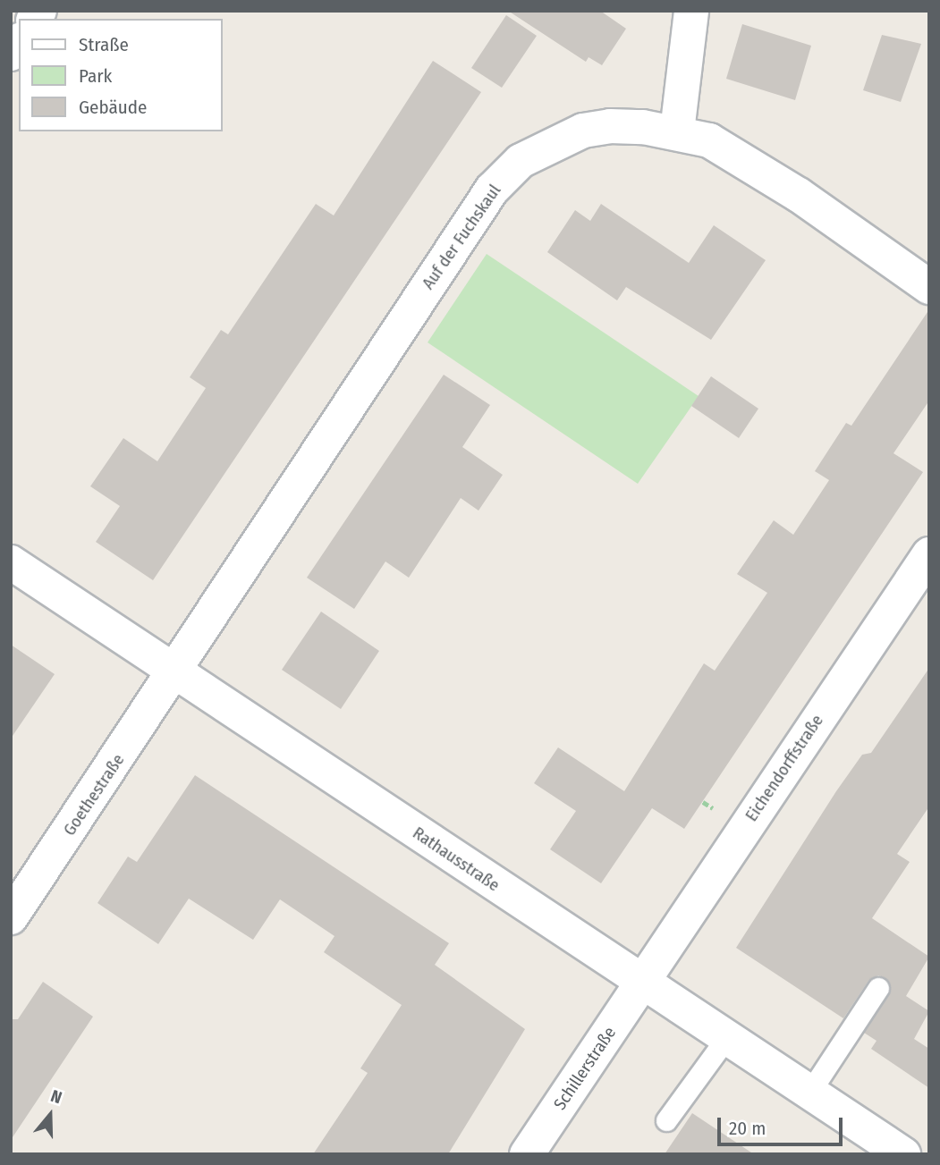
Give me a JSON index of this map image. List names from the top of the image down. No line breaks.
{"streets":{"street":["Auf der Fuchskaul","Eichendorffstraße","Goethestraße","Rathausstraße","Schillerstraße"]},"crossings":[["Auf der Fuchskaul","Goethestraße"],["Auf der Fuchskaul","Rathausstraße"],["Eichendorffstraße","Rathausstraße"],["Eichendorffstraße","Schillerstraße"],["Goethestraße","Rathausstraße"],["Rathausstraße","Schillerstraße"]],"legend":["Straße","Park","Gebäude"],"scale_bar":"20 m","north":"top"}
